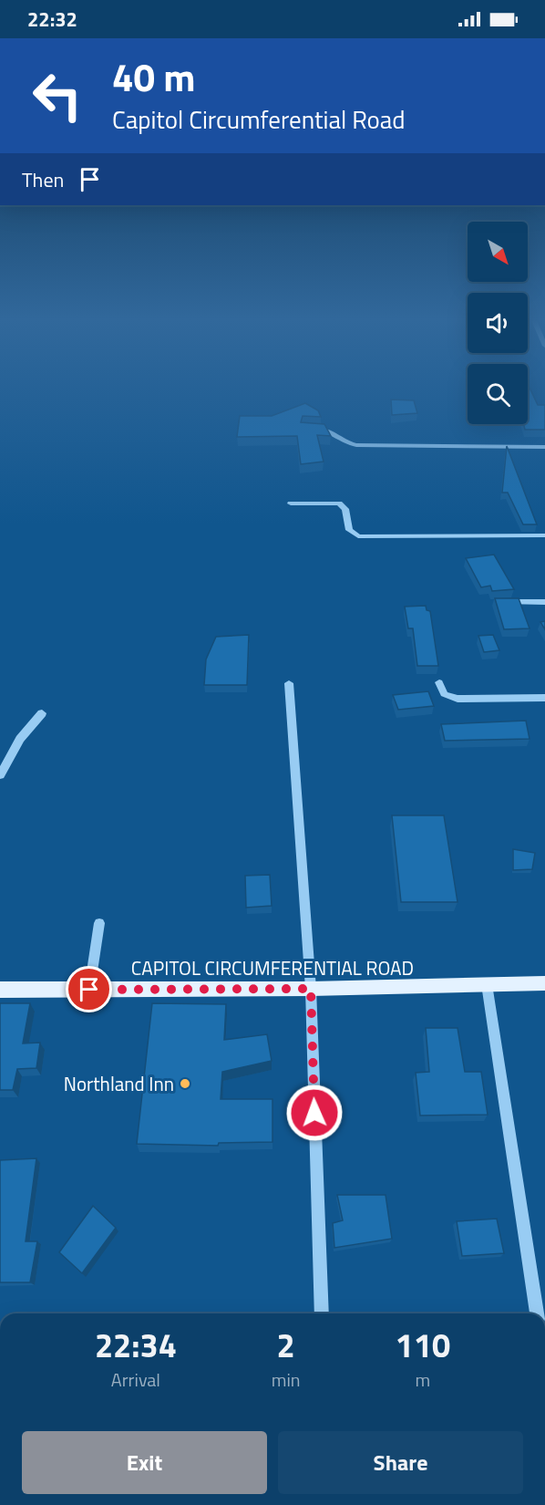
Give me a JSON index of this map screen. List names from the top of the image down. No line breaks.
{"streets":{"main road":["CAPITOL CIRCUMFERENTIAL ROAD"]},"places":["Northland Inn"],"north":"bottom right","page":{"status":"22:32","turn":["40 m","Capitol Circumferential Road"],"then":"Then","eta":["22:34","Arrival","2","min","110","m"],"buttons":["Exit","Share"]}}
